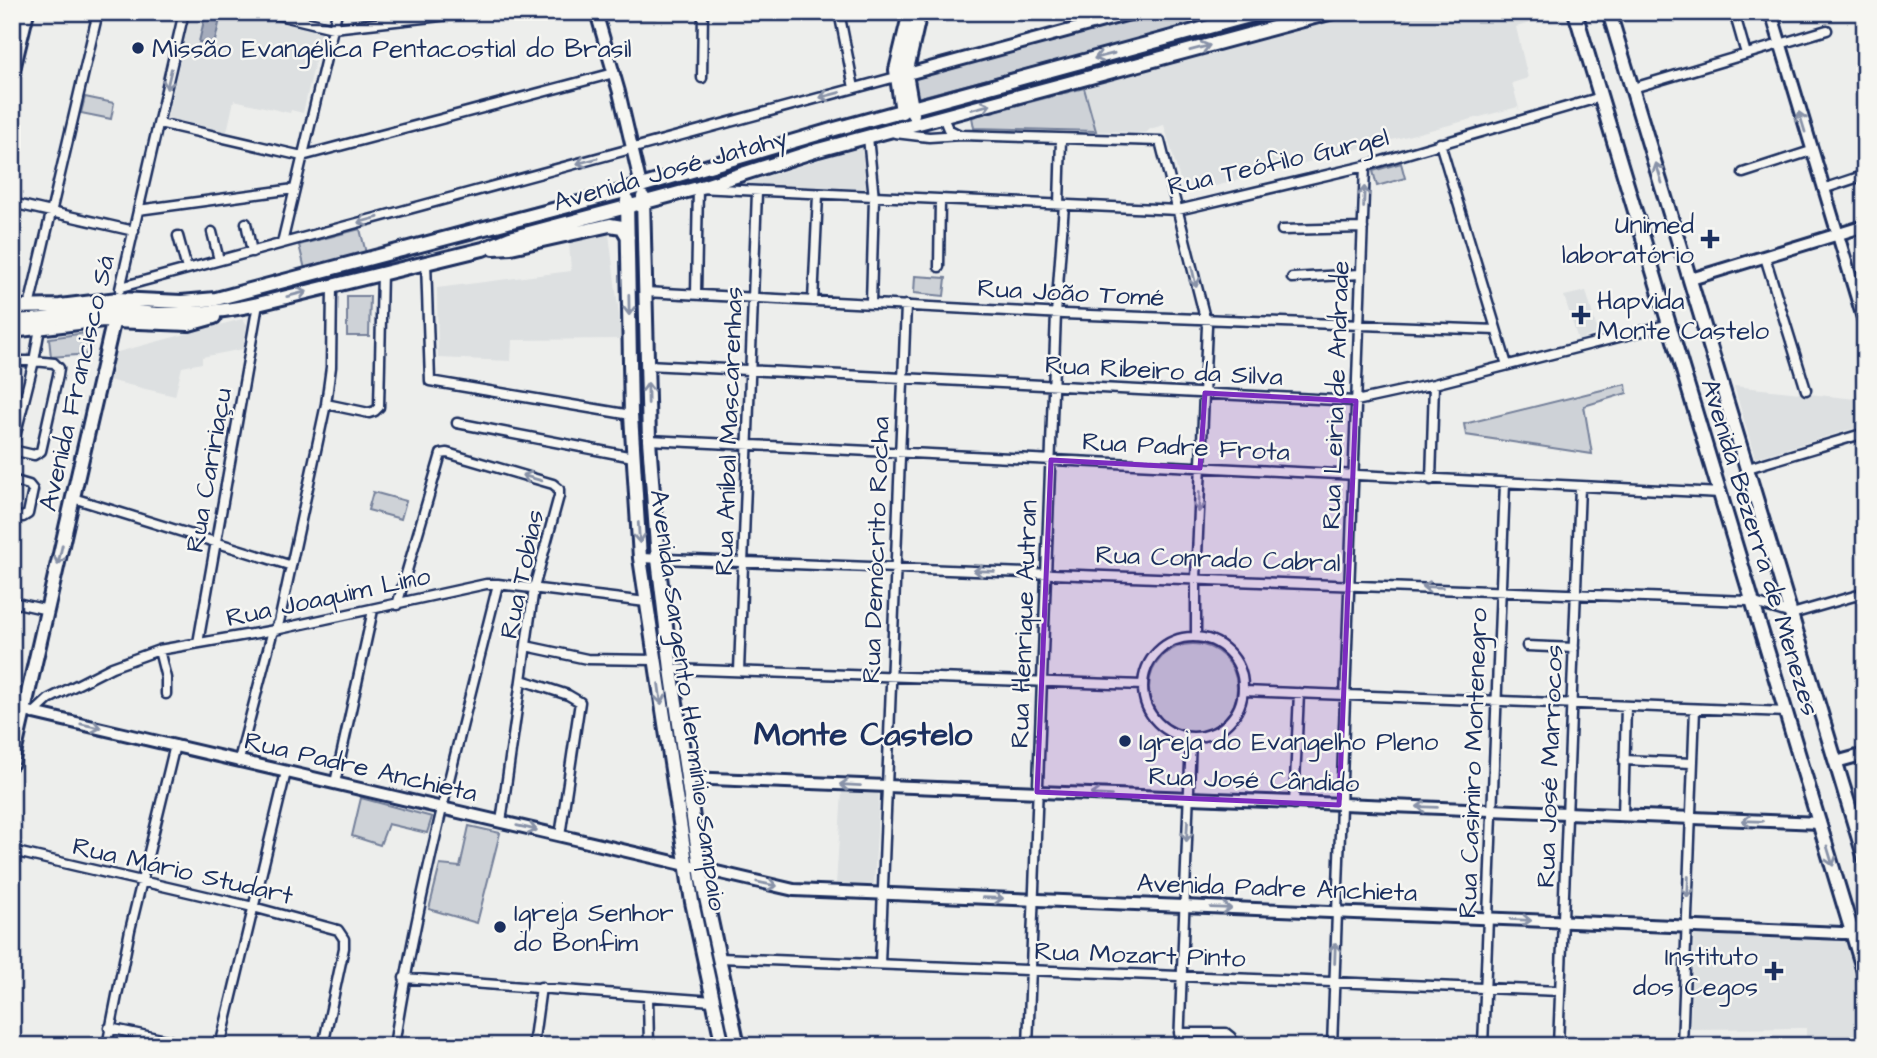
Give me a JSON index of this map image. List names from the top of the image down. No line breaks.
{"streets":{"main road":["Avenida José Jatahy","Avenida Francisco Sá","Avenida Bezerra de Menezes","Avenida Sargento Hermínio Sampaio"],"street":["Rua Teófilo Gurgel","Rua João Tomé","Rua Ribeiro da Silva","Rua Leiria de Andrade","Rua Aníbal Mascarenhas","Rua Padre Frota","Rua Caririaçu","Rua Demócrito Rocha","Rua Conrado Cabral","Rua Tobias","Rua Joaquim Lino","Rua Henrique Autran","Rua Casimiro Montenegro","Rua Padre Anchieta","Rua José Marrocos","Rua José Cândido","Rua Mário Studart","Avenida Padre Anchieta","Rua Mozart Pinto"]},"crossings":[["Rua Teófilo Gurgel","Avenida José Jatahy"],["Rua Teófilo Gurgel","Rua Leiria de Andrade"],["Rua Teófilo Gurgel","Rua Aníbal Mascarenhas"],["Rua Teófilo Gurgel","Avenida Bezerra de Menezes"],["Rua Teófilo Gurgel","Rua Henrique Autran"],["Avenida José Jatahy","Avenida Francisco Sá"],["Avenida José Jatahy","Rua Caririaçu"],["Avenida José Jatahy","Avenida Sargento Hermínio Sampaio"],["Rua João Tomé","Rua Leiria de Andrade"],["Rua João Tomé","Rua Aníbal Mascarenhas"],["Rua João Tomé","Rua Demócrito Rocha"],["Rua João Tomé","Rua Henrique Autran"],["Rua João Tomé","Avenida Sargento Hermínio Sampaio"],["Rua Ribeiro da Silva","Rua Leiria de Andrade"],["Rua Ribeiro da Silva","Rua Aníbal Mascarenhas"],["Rua Ribeiro da Silva","Avenida Bezerra de Menezes"],["Rua Ribeiro da Silva","Rua Demócrito Rocha"],["Rua Ribeiro da Silva","Rua Henrique Autran"],["Rua Ribeiro da Silva","Avenida Sargento Hermínio Sampaio"],["Avenida Francisco Sá","Rua Joaquim Lino"],["Avenida Francisco Sá","Rua Padre Anchieta"],["Rua Leiria de Andrade","Rua Padre Frota"],["Rua Leiria de Andrade","Rua Conrado Cabral"],["Rua Leiria de Andrade","Rua José Cândido"],["Rua Leiria de Andrade","Avenida Padre Anchieta"],["Rua Leiria de Andrade","Rua Mozart Pinto"],["Rua Aníbal Mascarenhas","Rua Padre Frota"],["Rua Aníbal Mascarenhas","Rua Conrado Cabral"],["Rua Padre Frota","Avenida Bezerra de Menezes"],["Rua Padre Frota","Rua Demócrito Rocha"],["Rua Padre Frota","Rua Henrique Autran"],["Rua Padre Frota","Avenida Sargento Hermínio Sampaio"],["Rua Padre Frota","Rua Casimiro Montenegro"],["Rua Padre Frota","Rua José Marrocos"],["Rua Caririaçu","Rua Joaquim Lino"],["Avenida Bezerra de Menezes","Rua Conrado Cabral"],["Avenida Bezerra de Menezes","Rua José Cândido"],["Avenida Bezerra de Menezes","Avenida Padre Anchieta"],["Rua Demócrito Rocha","Rua Conrado Cabral"],["Rua Demócrito Rocha","Rua José Cândido"],["Rua Demócrito Rocha","Avenida Padre Anchieta"],["Rua Demócrito Rocha","Rua Mozart Pinto"],["Rua Conrado Cabral","Rua Henrique Autran"],["Rua Conrado Cabral","Avenida Sargento Hermínio Sampaio"],["Rua Conrado Cabral","Rua Casimiro Montenegro"],["Rua Conrado Cabral","Rua José Marrocos"],["Rua Tobias","Rua Joaquim Lino"],["Rua Tobias","Rua Padre Anchieta"],["Rua Joaquim Lino","Avenida Sargento Hermínio Sampaio"],["Rua Joaquim Lino","Rua Padre Anchieta"],["Rua Henrique Autran","Rua José Cândido"],["Rua Henrique Autran","Avenida Padre Anchieta"],["Rua Henrique Autran","Rua Mozart Pinto"],["Avenida Sargento Hermínio Sampaio","Rua Padre Anchieta"],["Avenida Sargento Hermínio Sampaio","Rua José Cândido"],["Avenida Sargento Hermínio Sampaio","Avenida Padre Anchieta"],["Avenida Sargento Hermínio Sampaio","Rua Mozart Pinto"],["Rua Casimiro Montenegro","Rua José Cândido"],["Rua Casimiro Montenegro","Avenida Padre Anchieta"],["Rua Casimiro Montenegro","Rua Mozart Pinto"],["Rua Padre Anchieta","Avenida Padre Anchieta"],["Rua José Marrocos","Rua José Cândido"],["Rua José Marrocos","Avenida Padre Anchieta"],["Rua José Marrocos","Rua Mozart Pinto"]],"one_way":["Rua José Cândido","Avenida Padre Anchieta"],"districts":["Monte Castelo"],"places":{"other":["Missão Evangélica Pentacostial do Brasil","Igreja do Evangelho Pleno","Igreja Senhor do Bonfim"],"health":["Unimed laboratório","Hapvida Monte Castelo","Instituto dos Cegos"]}}
